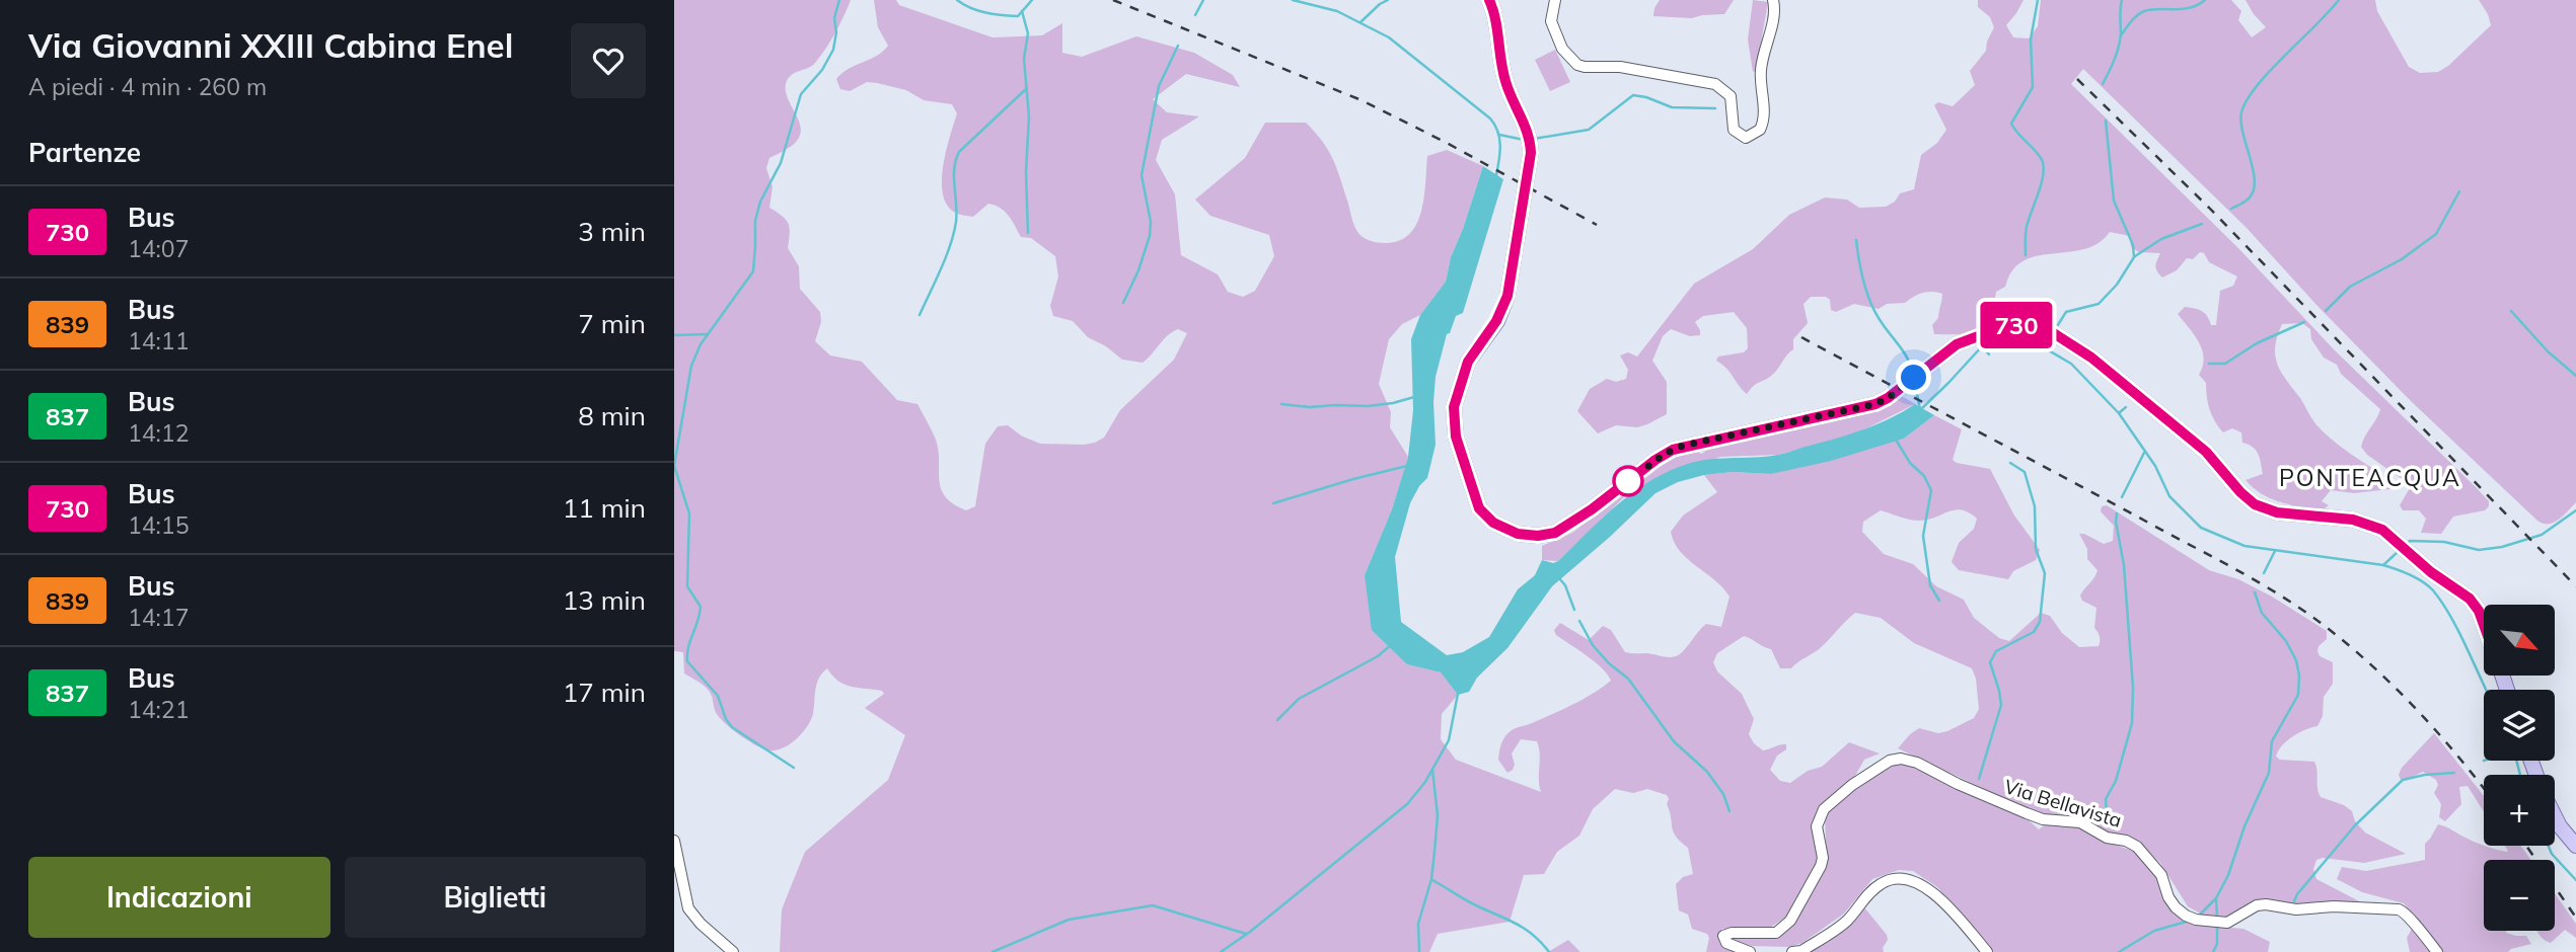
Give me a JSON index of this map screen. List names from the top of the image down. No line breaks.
{"streets":{"street":["Via Bellavista"]},"districts":["PONTEACQUA"],"lines":["bus line 730"],"north":"bottom right","page":{"heading":[["Via Giovanni XXIII Cabina Enel","A piedi · 4 min · 260 m"],"Partenze"],"on_map":"730","list":[{"mark":"730","name":"Bus","note":"14:07","value":"3 min"},{"mark":"839","name":"Bus","note":"14:11","value":"7 min"},{"mark":"837","name":"Bus","note":"14:12","value":"8 min"},{"mark":"730","name":"Bus","note":"14:15","value":"11 min"},{"mark":"839","name":"Bus","note":"14:17","value":"13 min"},{"mark":"837","name":"Bus","note":"14:21","value":"17 min"}],"map_buttons":["+","−"],"buttons":["Indicazioni","Biglietti"]}}
